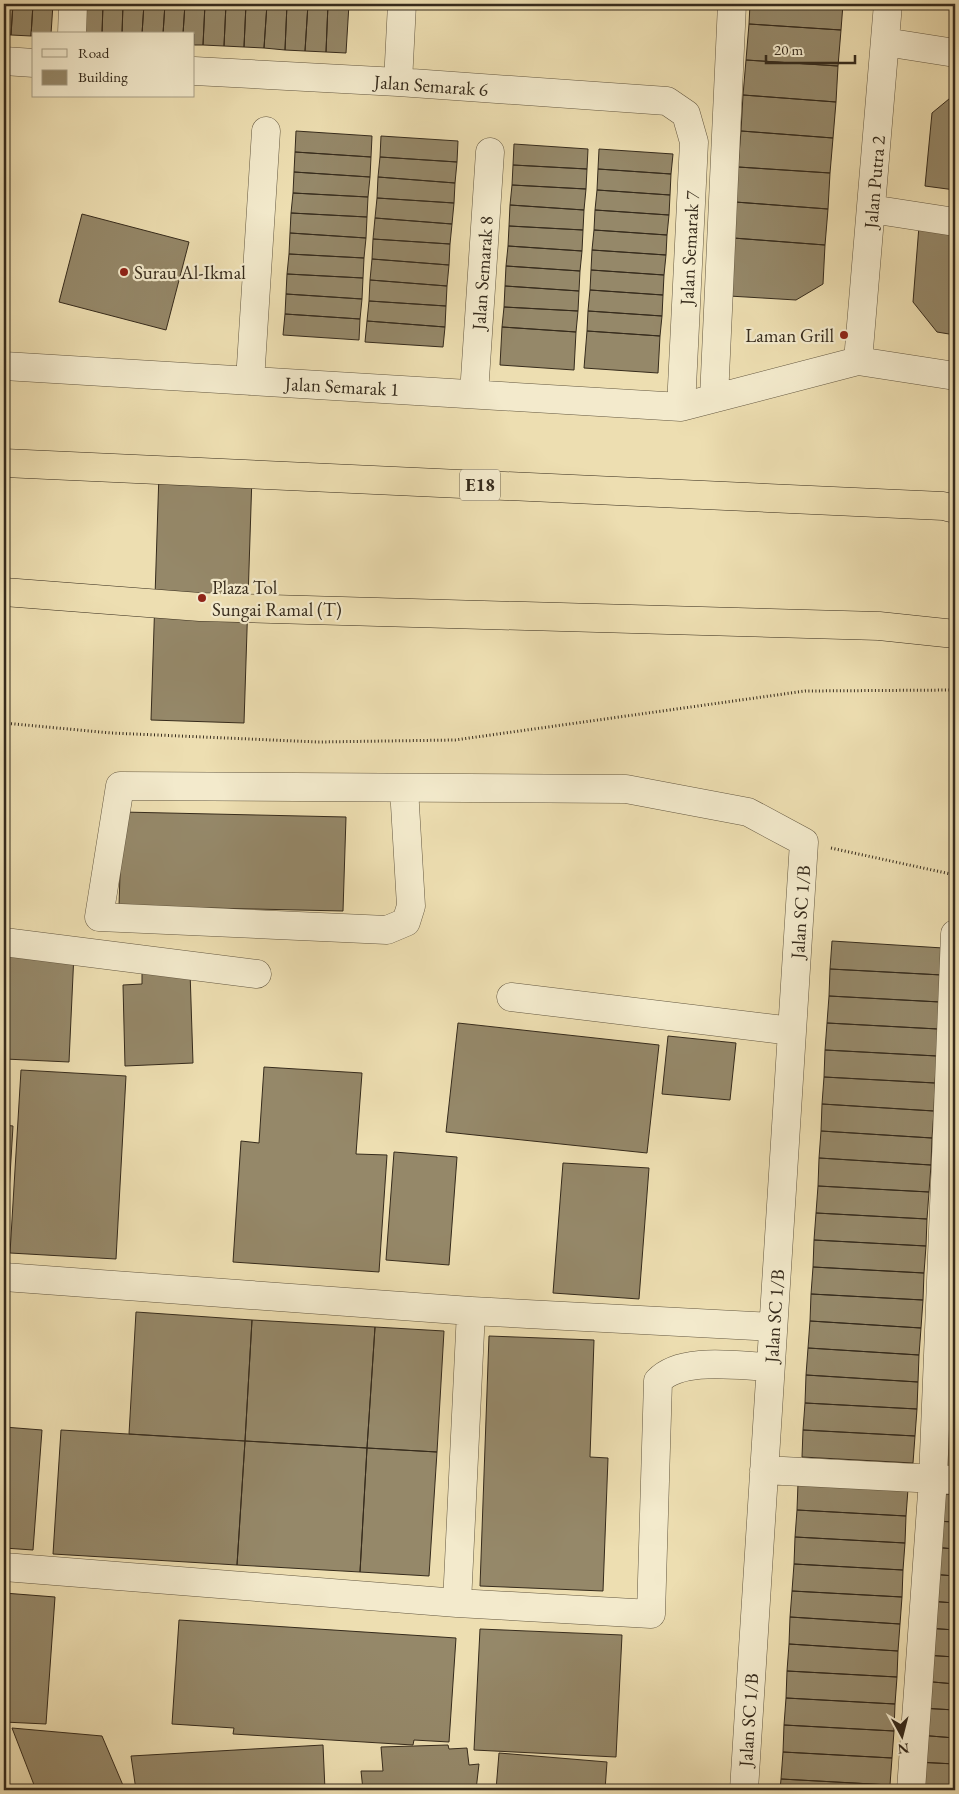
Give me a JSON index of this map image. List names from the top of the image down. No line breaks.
{"streets":{"highway":["E18"],"street":["Jalan Semarak 6","Jalan Putra 2","Jalan Semarak 7","Jalan Semarak 8","Jalan Semarak 1","Jalan SC 1/B"]},"crossings":[["Jalan Semarak 6","Jalan Semarak 7"],["Jalan Putra 2","Jalan Semarak 1"],["Jalan Semarak 7","Jalan Semarak 1"],["Jalan Semarak 8","Jalan Semarak 1"]],"places":["Surau Al-Ikmal","Laman Grill","Plaza Tol Sungai Ramal (T)"],"legend":["Road","Building"],"scale_bar":"20 m","north":"bottom"}
